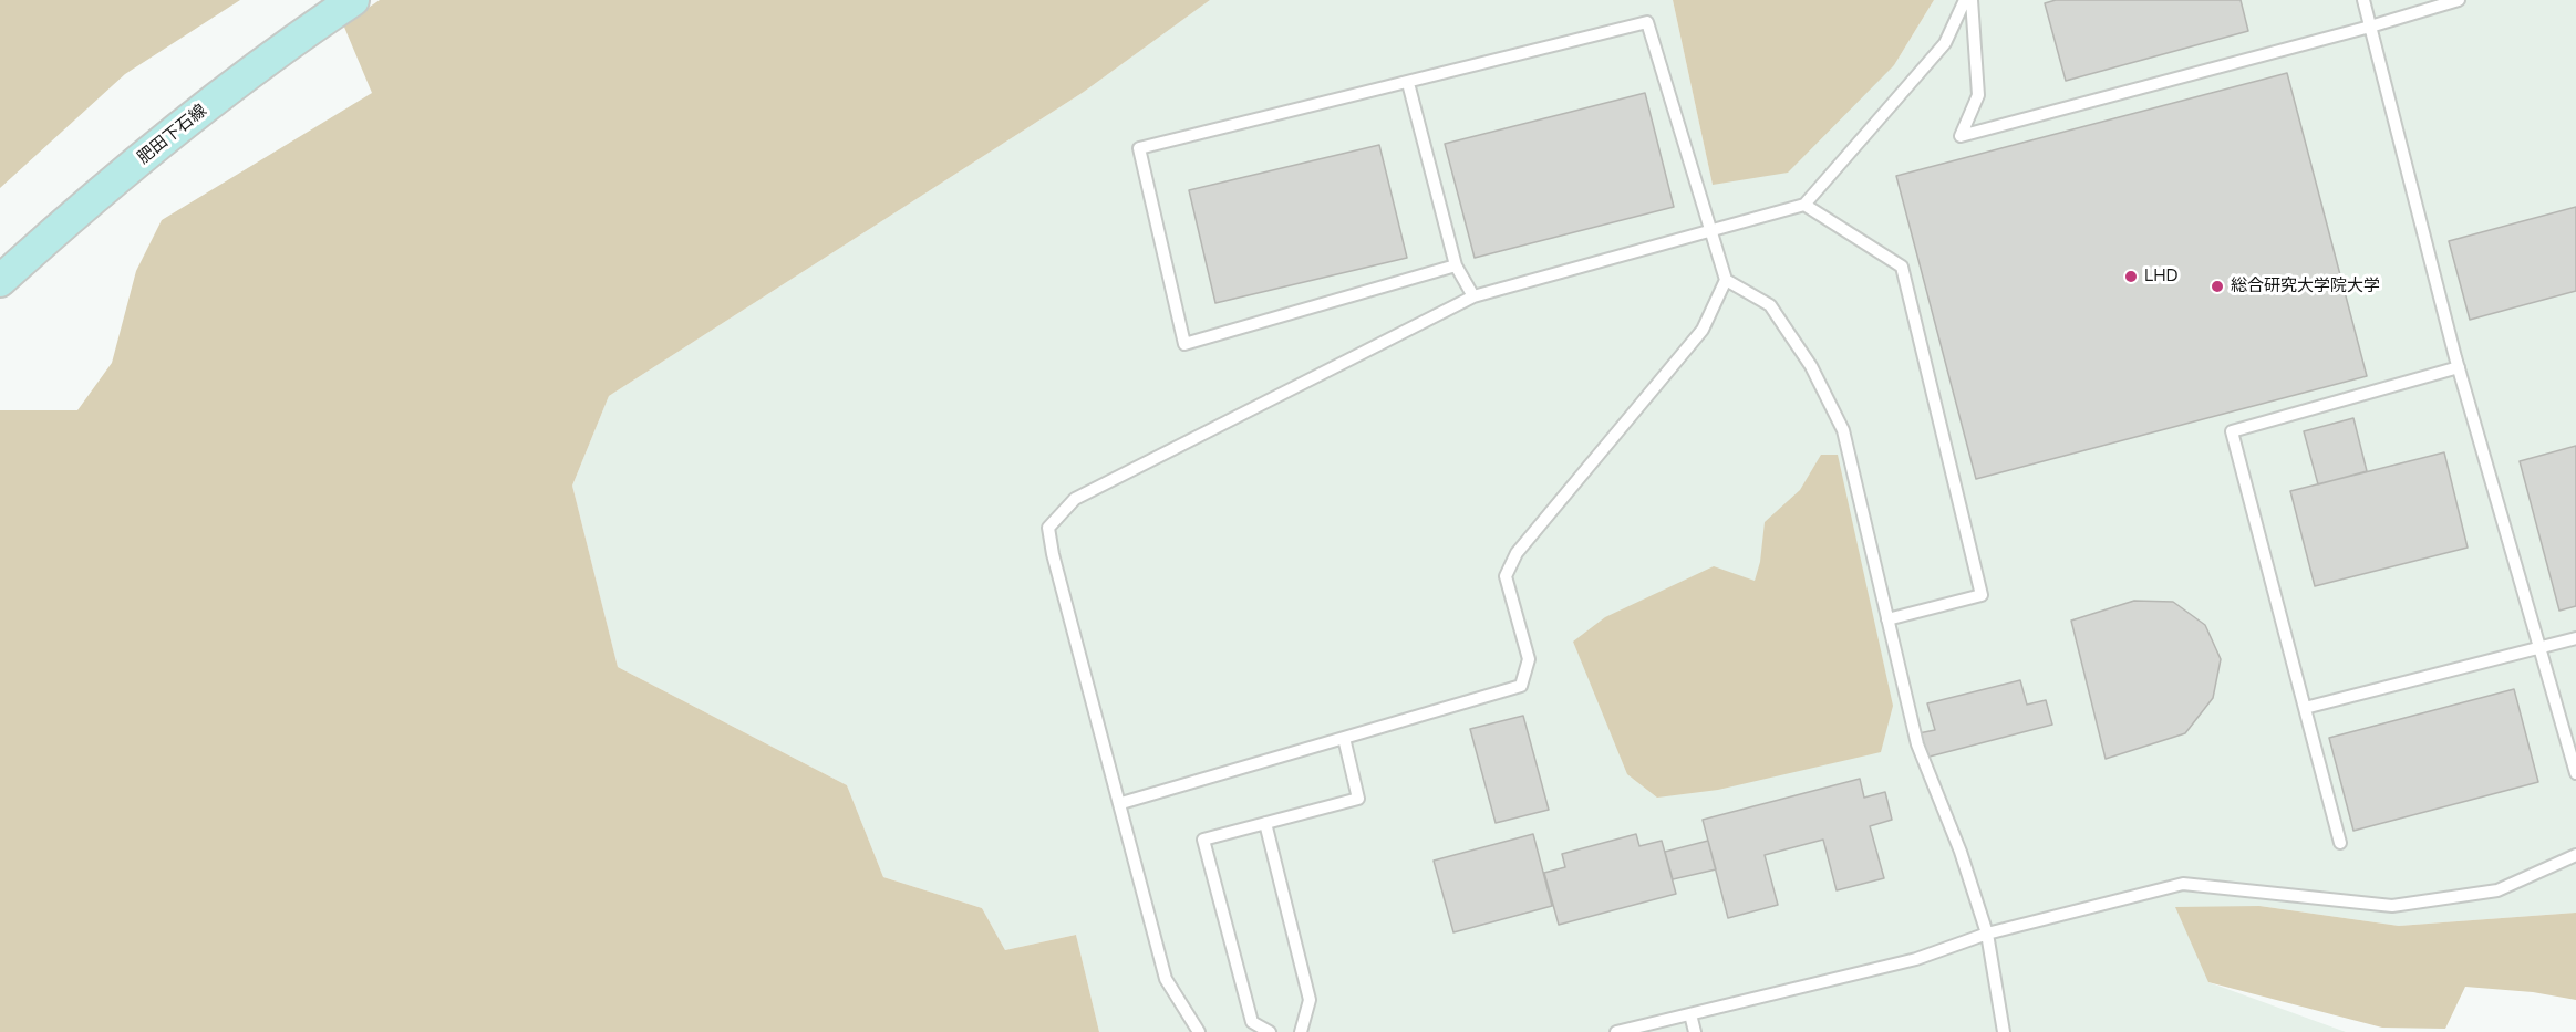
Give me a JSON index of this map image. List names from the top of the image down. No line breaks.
{"streets":{"main road":["肥田下石線"]},"places":["LHD","総合研究大学院大学"]}
